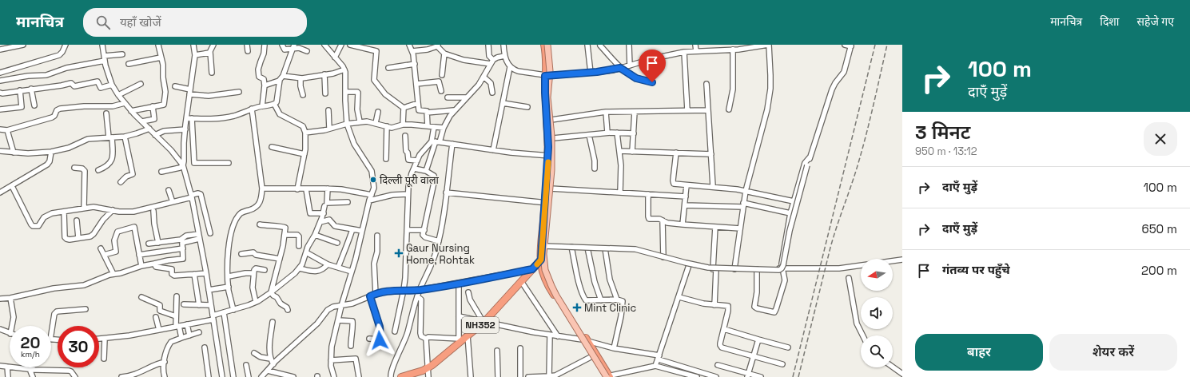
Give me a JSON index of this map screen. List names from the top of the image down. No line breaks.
{"streets":{"highway":["NH352"]},"places":{"other":["दिल्ली पूरी वाला"],"health":["Gaur Nursing Home, Rohtak","Mint Clinic"]},"north":"left","page":{"header":"मानचित्र","search":"यहाँ खोजें","nav":["मानचित्र","दिशा","सहेजे गए"],"turn":["100 m","दाएँ मुड़ें"],"heading":["3 मिनट","950 m · 13:12"],"list":[{"name":"दाएँ मुड़ें","value":"100 m"},{"name":"दाएँ मुड़ें","value":"650 m"},{"name":"गंतव्य पर पहुँचे","value":"200 m"}],"speed":"20 km/h","limit":"30","buttons":["बाहर","शेयर करें"]}}
